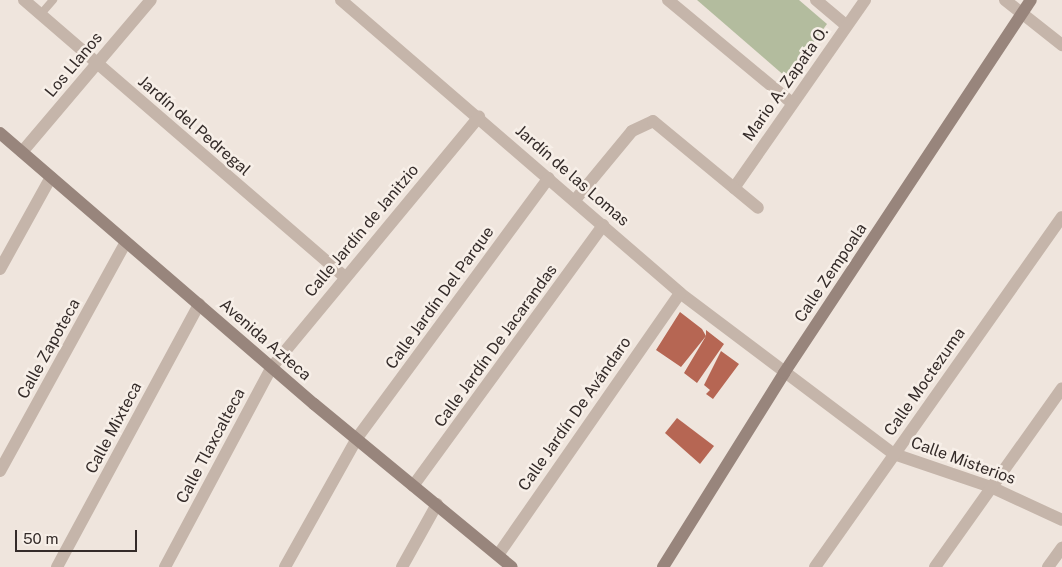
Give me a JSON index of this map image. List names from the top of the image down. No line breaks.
{"streets":{"street":["Los Llanos","Mario A. Zapata O.","Jardín del Pedregal","Jardín de las Lomas","Calle Jardín de Janitzio","Calle Zempoala","Calle Jardín Del Parque","Avenida Azteca","Calle Jardín De Jacarandas","Calle Zapoteca","Calle Moctezuma","Calle Jardín De Avándaro","Calle Mixteca","Calle Tlaxcalteca","Calle Misterios"]},"crossings":[["Los Llanos","Jardín del Pedregal"],["Los Llanos","Avenida Azteca"],["Jardín del Pedregal","Calle Jardín de Janitzio"],["Jardín de las Lomas","Calle Jardín de Janitzio"],["Jardín de las Lomas","Calle Zempoala"],["Jardín de las Lomas","Calle Jardín Del Parque"],["Jardín de las Lomas","Calle Jardín De Jacarandas"],["Jardín de las Lomas","Calle Jardín De Avándaro"],["Jardín de las Lomas","Calle Misterios"],["Calle Jardín de Janitzio","Avenida Azteca"],["Calle Jardín de Janitzio","Calle Tlaxcalteca"],["Calle Zempoala","Calle Misterios"],["Calle Jardín Del Parque","Avenida Azteca"],["Avenida Azteca","Calle Jardín De Jacarandas"],["Avenida Azteca","Calle Zapoteca"],["Avenida Azteca","Calle Jardín De Avándaro"],["Avenida Azteca","Calle Mixteca"],["Avenida Azteca","Calle Tlaxcalteca"],["Calle Moctezuma","Calle Misterios"]],"scale_bar":"50 m"}
